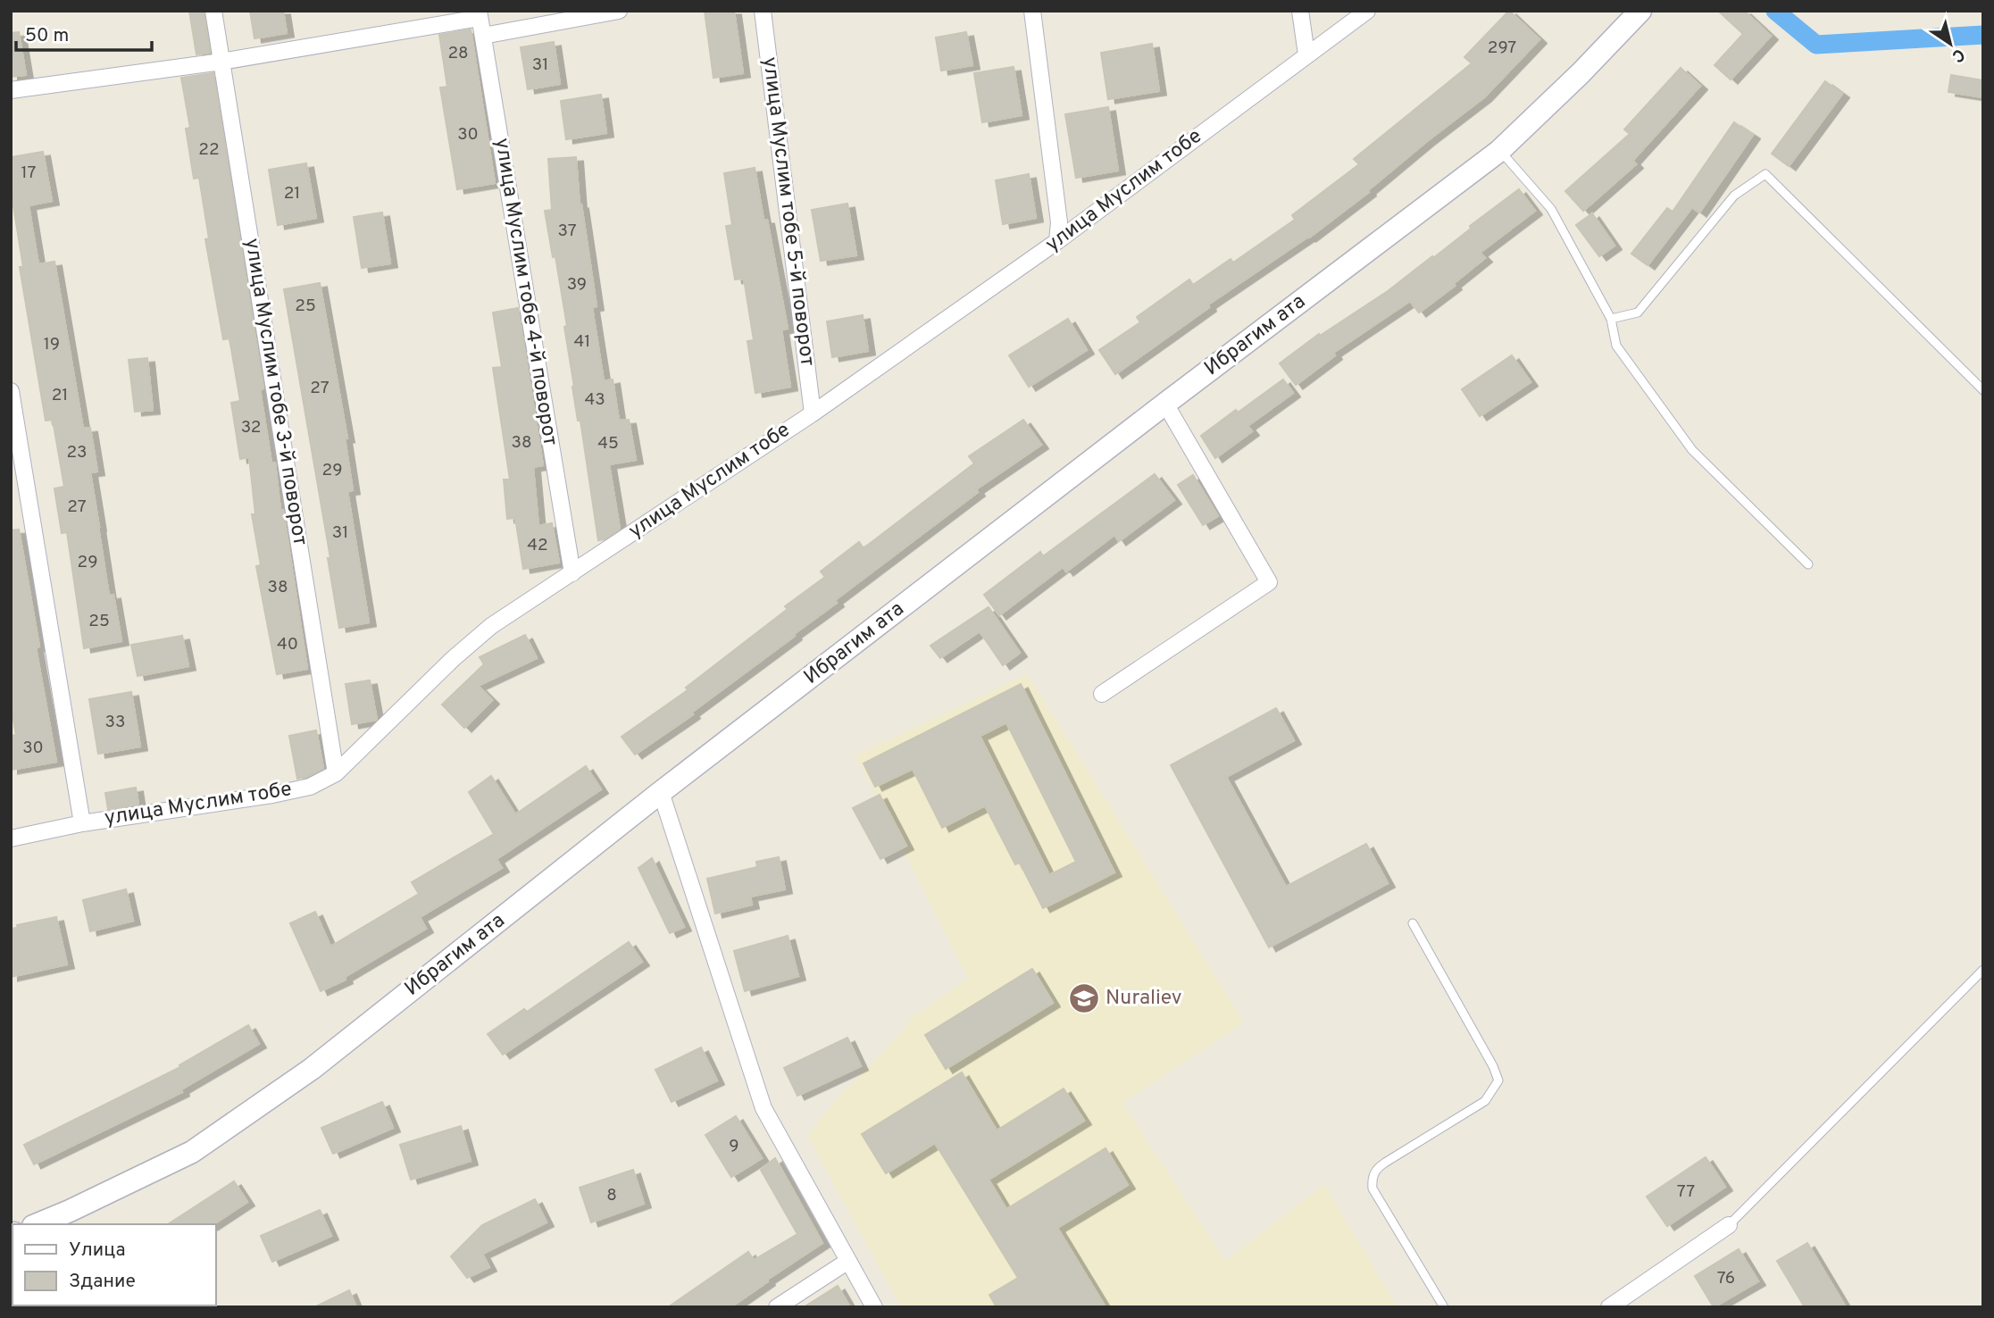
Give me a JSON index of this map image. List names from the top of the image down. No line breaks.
{"streets":{"street":["улица Муслим тобе","улица Муслим тобе 5-й поворот","улица Муслим тобе 4-й поворот","Ибрагим ата","улица Муслим тобе 3-й поворот"]},"crossings":[["улица Муслим тобе","улица Муслим тобе 5-й поворот"],["улица Муслим тобе","улица Муслим тобе 4-й поворот"],["улица Муслим тобе","улица Муслим тобе 3-й поворот"]],"places":{"school or university":["Nuraliev"]},"house_numbers":["297","28","31","30","22","17","21","37","39","25","41","19","27","21","43","32","38","45","23","29","27","31","42","29","38","25","40","33","30","9","77","8","76"],"legend":["Улица","Здание"],"scale_bar":"50 m","north":"bottom right"}
